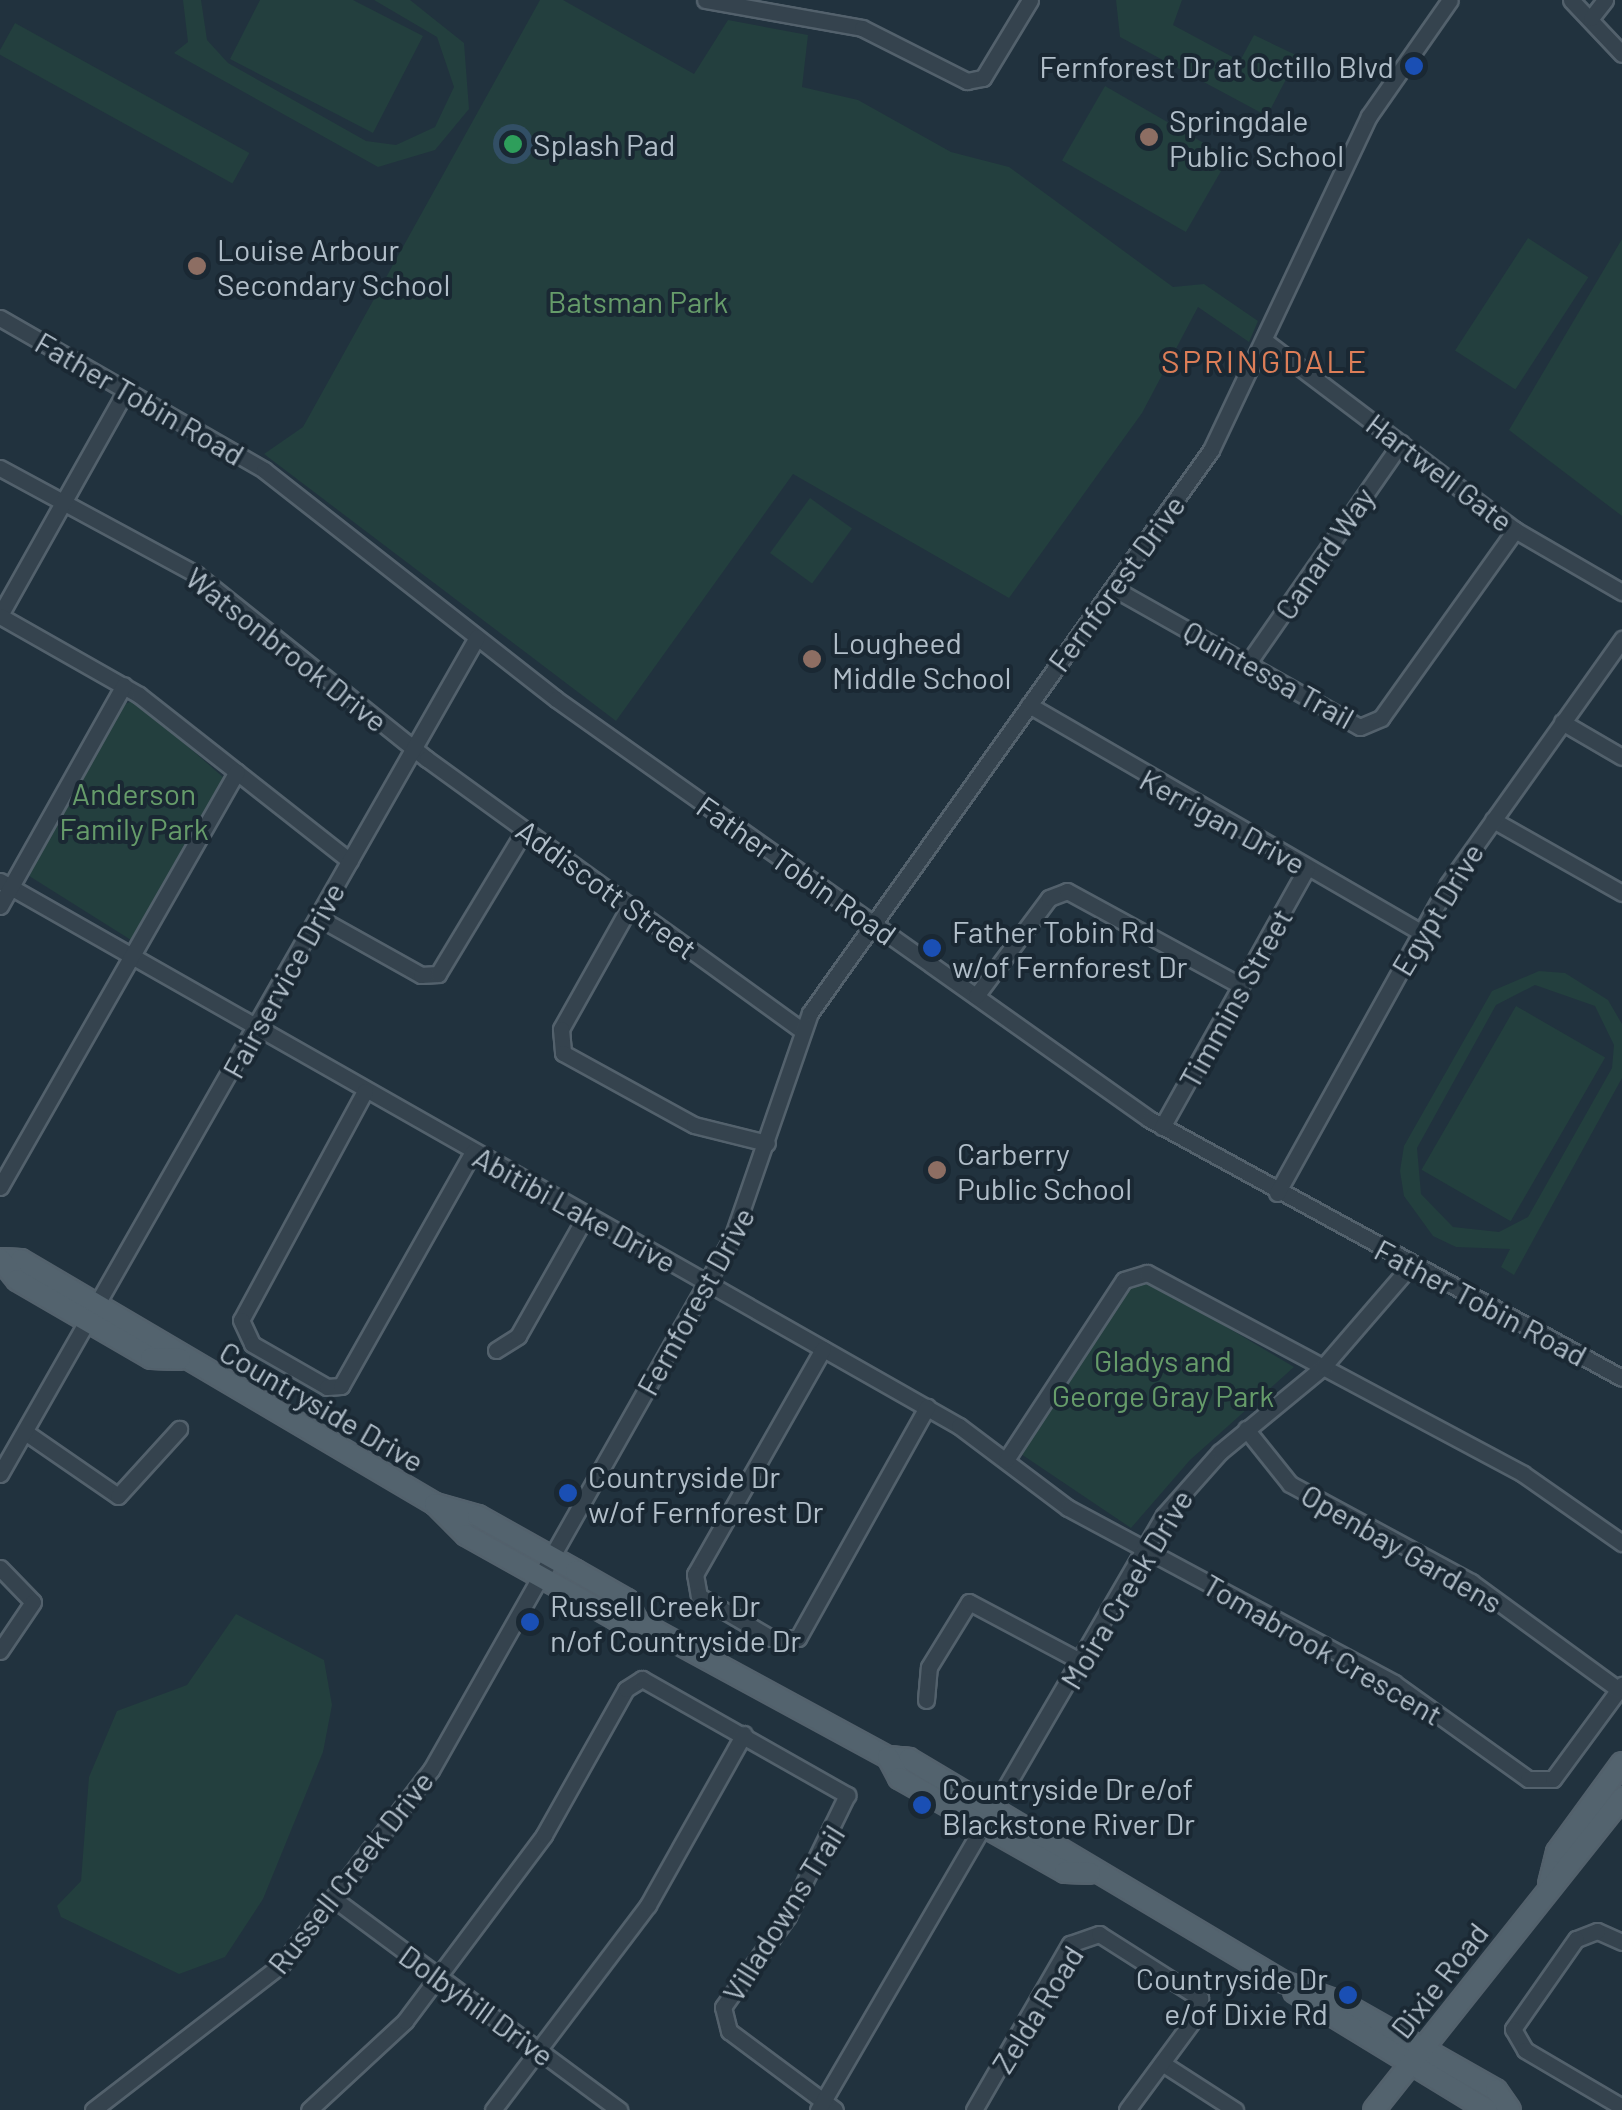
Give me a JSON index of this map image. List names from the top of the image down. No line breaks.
{"streets":{"main road":["Countryside Drive","Dixie Road"],"street":["Father Tobin Road","Hartwell Gate","Canard Way","Fernforest Drive","Watsonbrook Drive","Quintessa Trail","Kerrigan Drive","Addiscott Street","Egypt Drive","Fairservice Drive","Timmins Street","Abitibi Lake Drive","Openbay Gardens","Moira Creek Drive","Tomabrook Crescent","Russell Creek Drive","Villadowns Trail","Dolbyhill Drive","Zelda Road"]},"crossings":[["Father Tobin Road","Fernforest Drive"],["Father Tobin Road","Egypt Drive"],["Father Tobin Road","Fairservice Drive"],["Father Tobin Road","Timmins Street"],["Father Tobin Road","Moira Creek Drive"],["Hartwell Gate","Canard Way"],["Hartwell Gate","Fernforest Drive"],["Hartwell Gate","Quintessa Trail"],["Canard Way","Quintessa Trail"],["Fernforest Drive","Quintessa Trail"],["Fernforest Drive","Kerrigan Drive"],["Fernforest Drive","Addiscott Street"],["Fernforest Drive","Abitibi Lake Drive"],["Fernforest Drive","Countryside Drive"],["Fernforest Drive","Russell Creek Drive"],["Watsonbrook Drive","Addiscott Street"],["Watsonbrook Drive","Fairservice Drive"],["Kerrigan Drive","Egypt Drive"],["Kerrigan Drive","Timmins Street"],["Addiscott Street","Fairservice Drive"],["Fairservice Drive","Abitibi Lake Drive"],["Fairservice Drive","Countryside Drive"],["Abitibi Lake Drive","Moira Creek Drive"],["Abitibi Lake Drive","Tomabrook Crescent"],["Countryside Drive","Moira Creek Drive"],["Countryside Drive","Russell Creek Drive"],["Countryside Drive","Dixie Road"],["Openbay Gardens","Moira Creek Drive"],["Openbay Gardens","Tomabrook Crescent"],["Moira Creek Drive","Tomabrook Crescent"],["Moira Creek Drive","Villadowns Trail"],["Russell Creek Drive","Dolbyhill Drive"],["Villadowns Trail","Dolbyhill Drive"]],"districts":["SPRINGDALE"],"parks":["Batsman Park","Anderson Family Park","Gladys and George Gray Park"],"places":["Fernforest Dr at Octillo Blvd","Springdale Public School","Splash Pad","Louise Arbour Secondary School","Lougheed Middle School","Father Tobin Rd w/of Fernforest Dr","Carberry Public School","Countryside Dr w/of Fernforest Dr","Russell Creek Dr n/of Countryside Dr","Countryside Dr e/of Blackstone River Dr","Countryside Dr e/of Dixie Rd"]}
